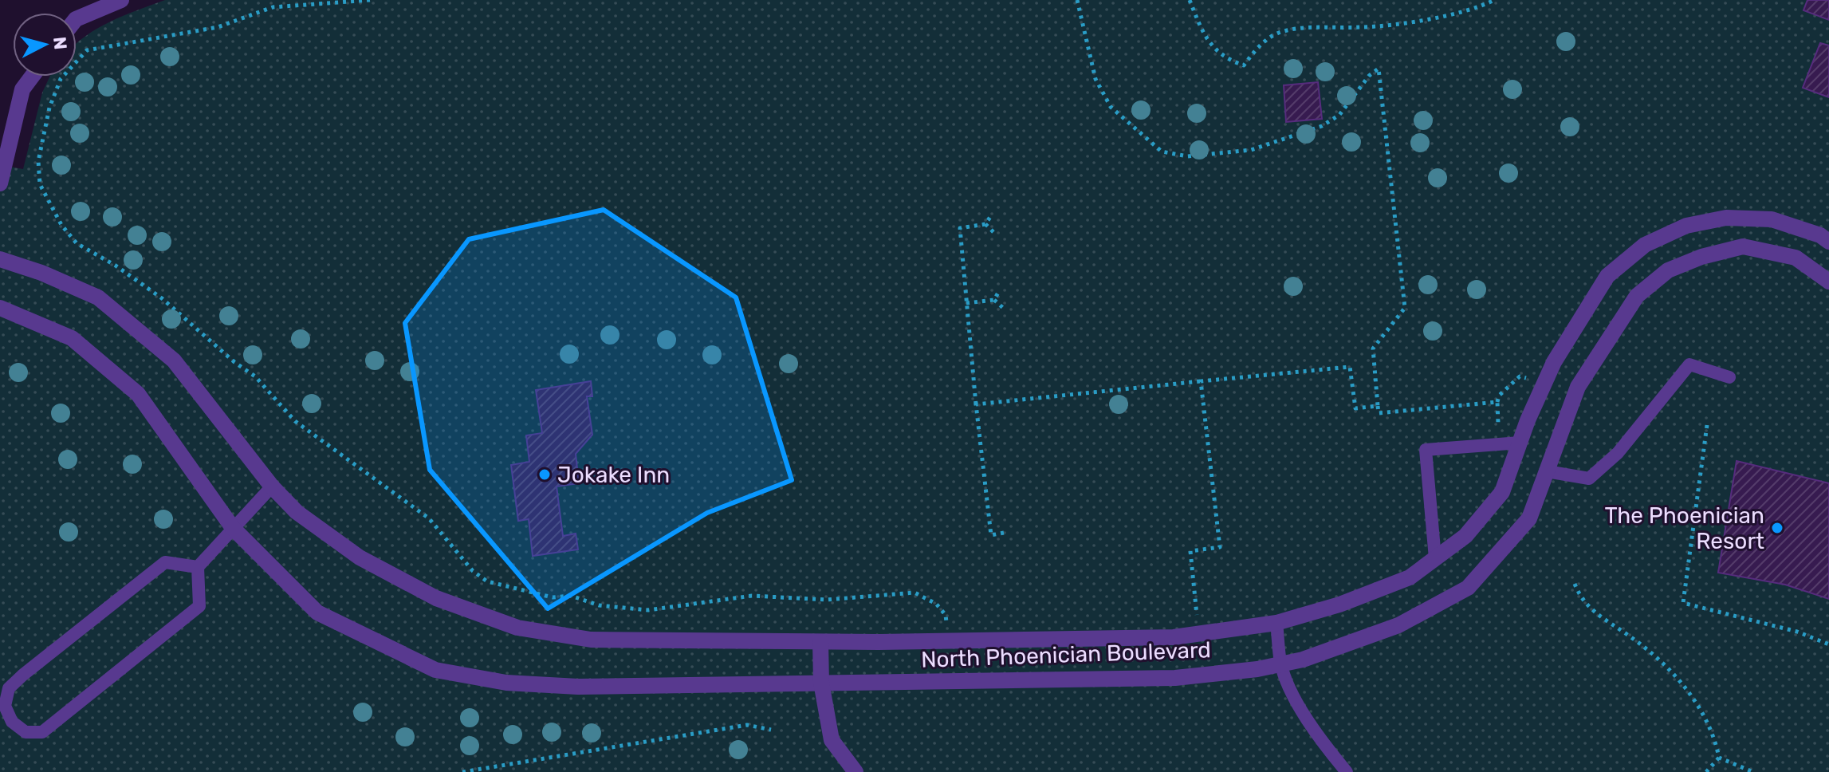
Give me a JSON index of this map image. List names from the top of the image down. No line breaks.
{"streets":{"street":["North Phoenician Boulevard"]},"places":["Jokake Inn","The Phoenician Resort"],"north":"right"}
